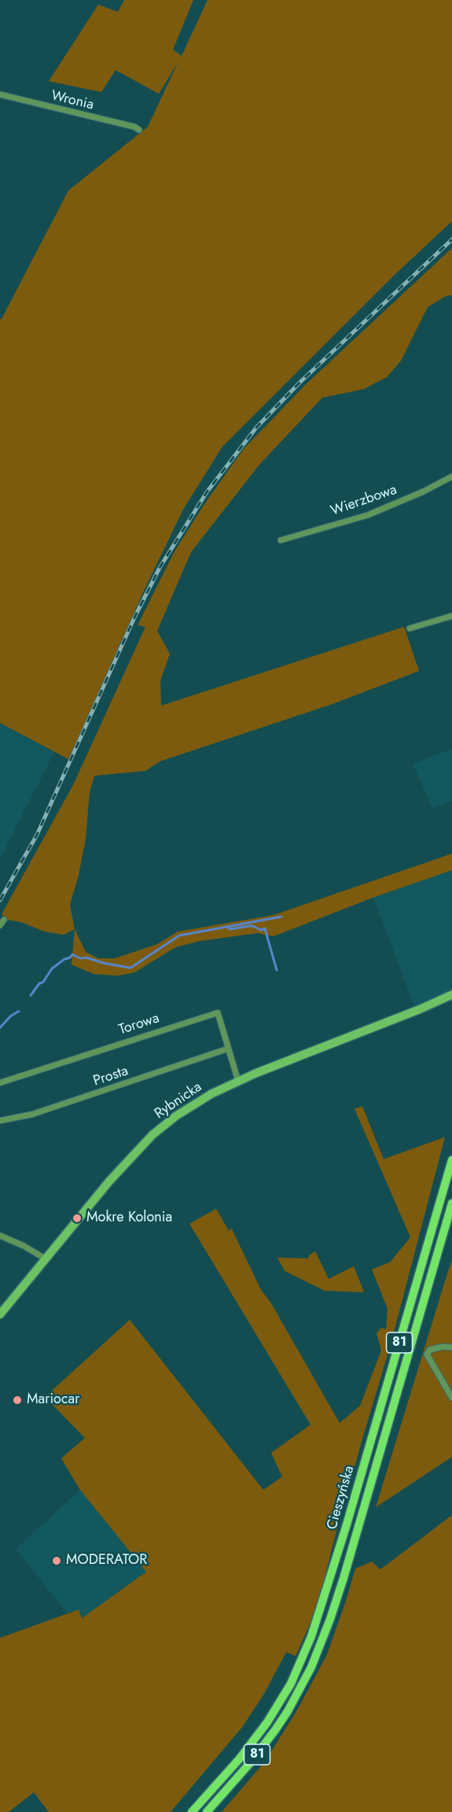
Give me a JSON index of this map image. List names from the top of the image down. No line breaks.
{"streets":{"main road":["81","Cieszyńska"],"street":["Wronia","Wierzbowa","Torowa","Prosta","Rybnicka"]},"crossings":[["Torowa","Prosta"],["Torowa","Rybnicka"]],"places":["Mokre Kolonia","Mariocar","MODERATOR"]}
